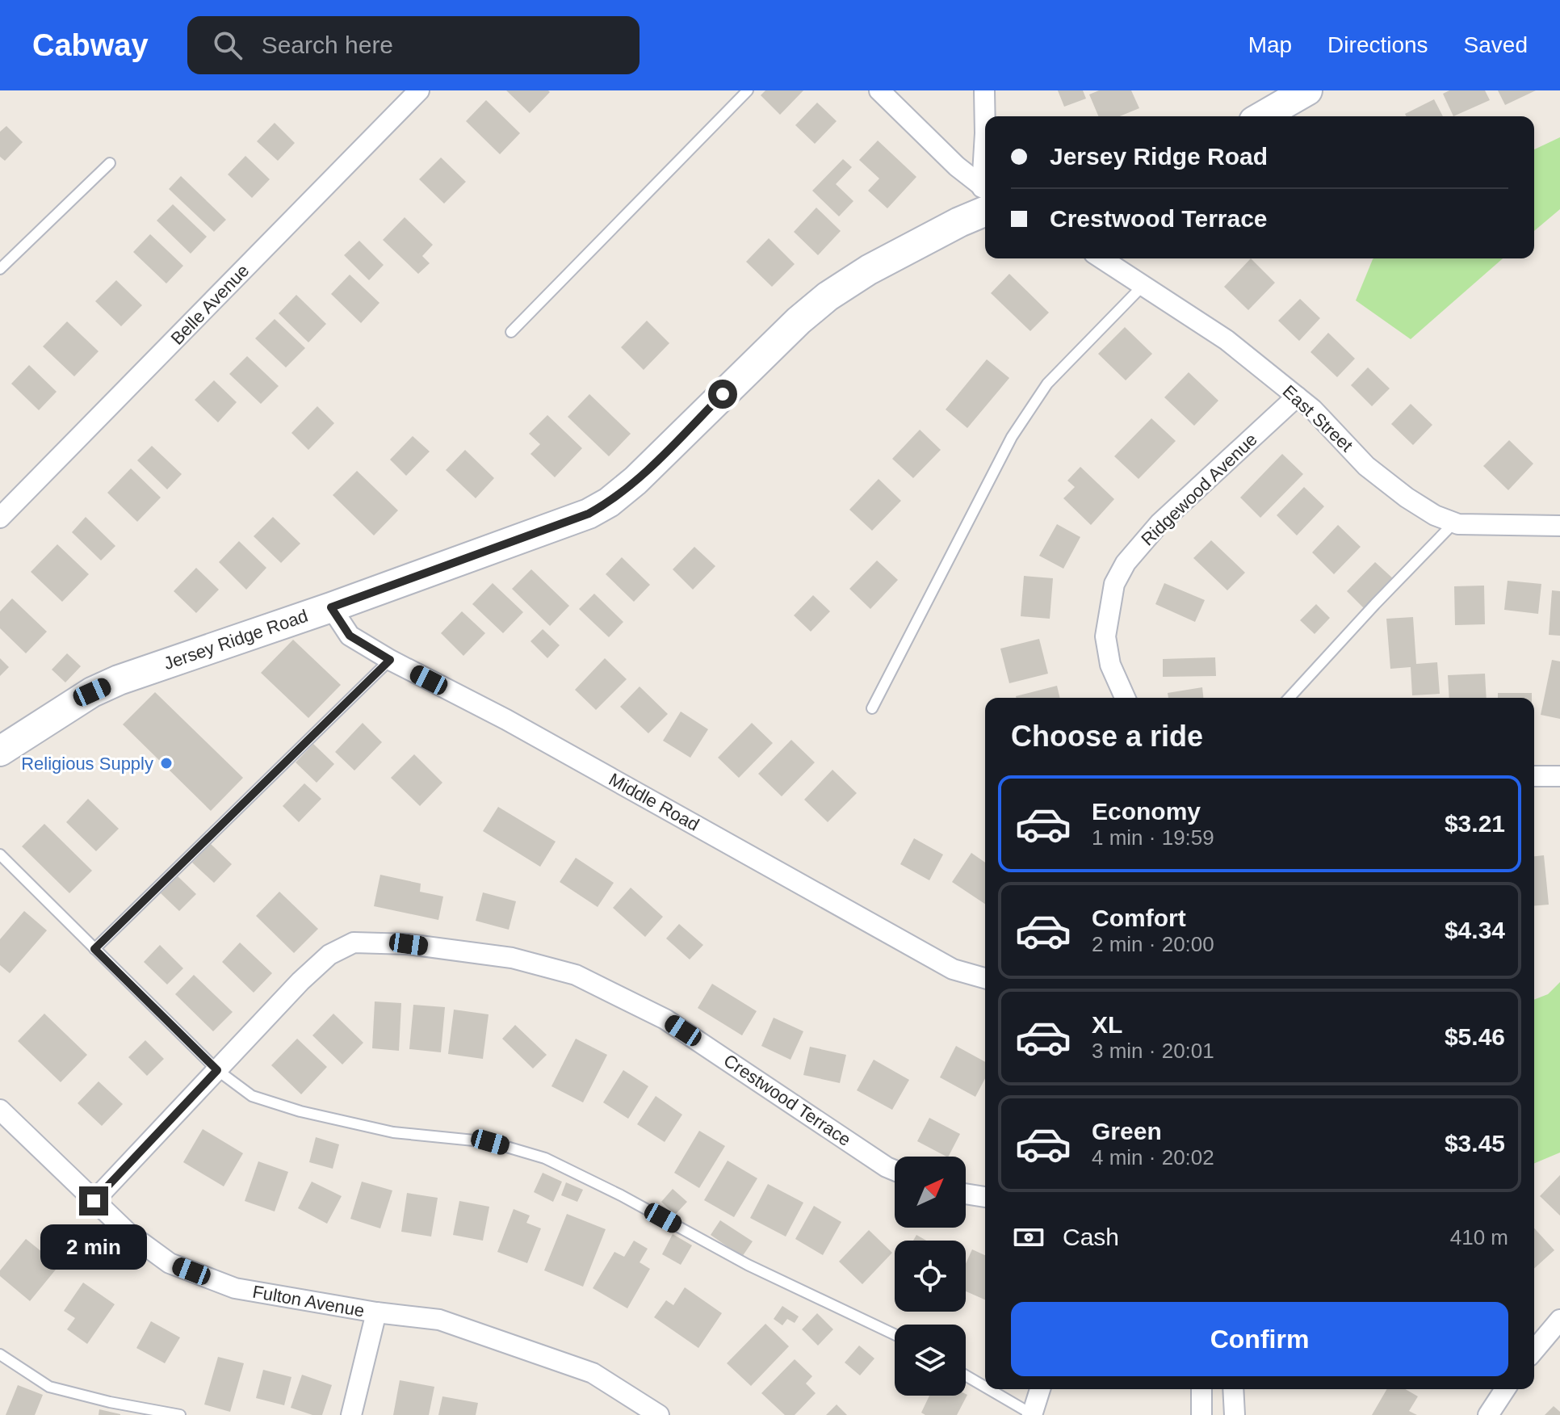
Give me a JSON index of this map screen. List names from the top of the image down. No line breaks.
{"streets":{"street":["Belle Avenue","East Street","Ridgewood Avenue","Jersey Ridge Road","Middle Road","Crestwood Terrace","Fulton Avenue"]},"crossings":[["East Street","Ridgewood Avenue"],["Jersey Ridge Road","Middle Road"],["Crestwood Terrace","Fulton Avenue"]],"places":["Religious Supply"],"north":"top right","page":{"header":"Cabway","search":"Search here","nav":["Map","Directions","Saved"],"banner":["Jersey Ridge Road","Crestwood Terrace"],"heading":"Choose a ride","list":[{"name":"Economy","note":"1 min · 19:59","value":"$3.21"},{"name":"Comfort","note":"2 min · 20:00","value":"$4.34"},{"name":"XL","note":"3 min · 20:01","value":"$5.46"},{"name":"Green","note":"4 min · 20:02","value":"$3.45"}],"pay":["Cash","410 m"],"bubble":"2 min","buttons":"Confirm"}}
